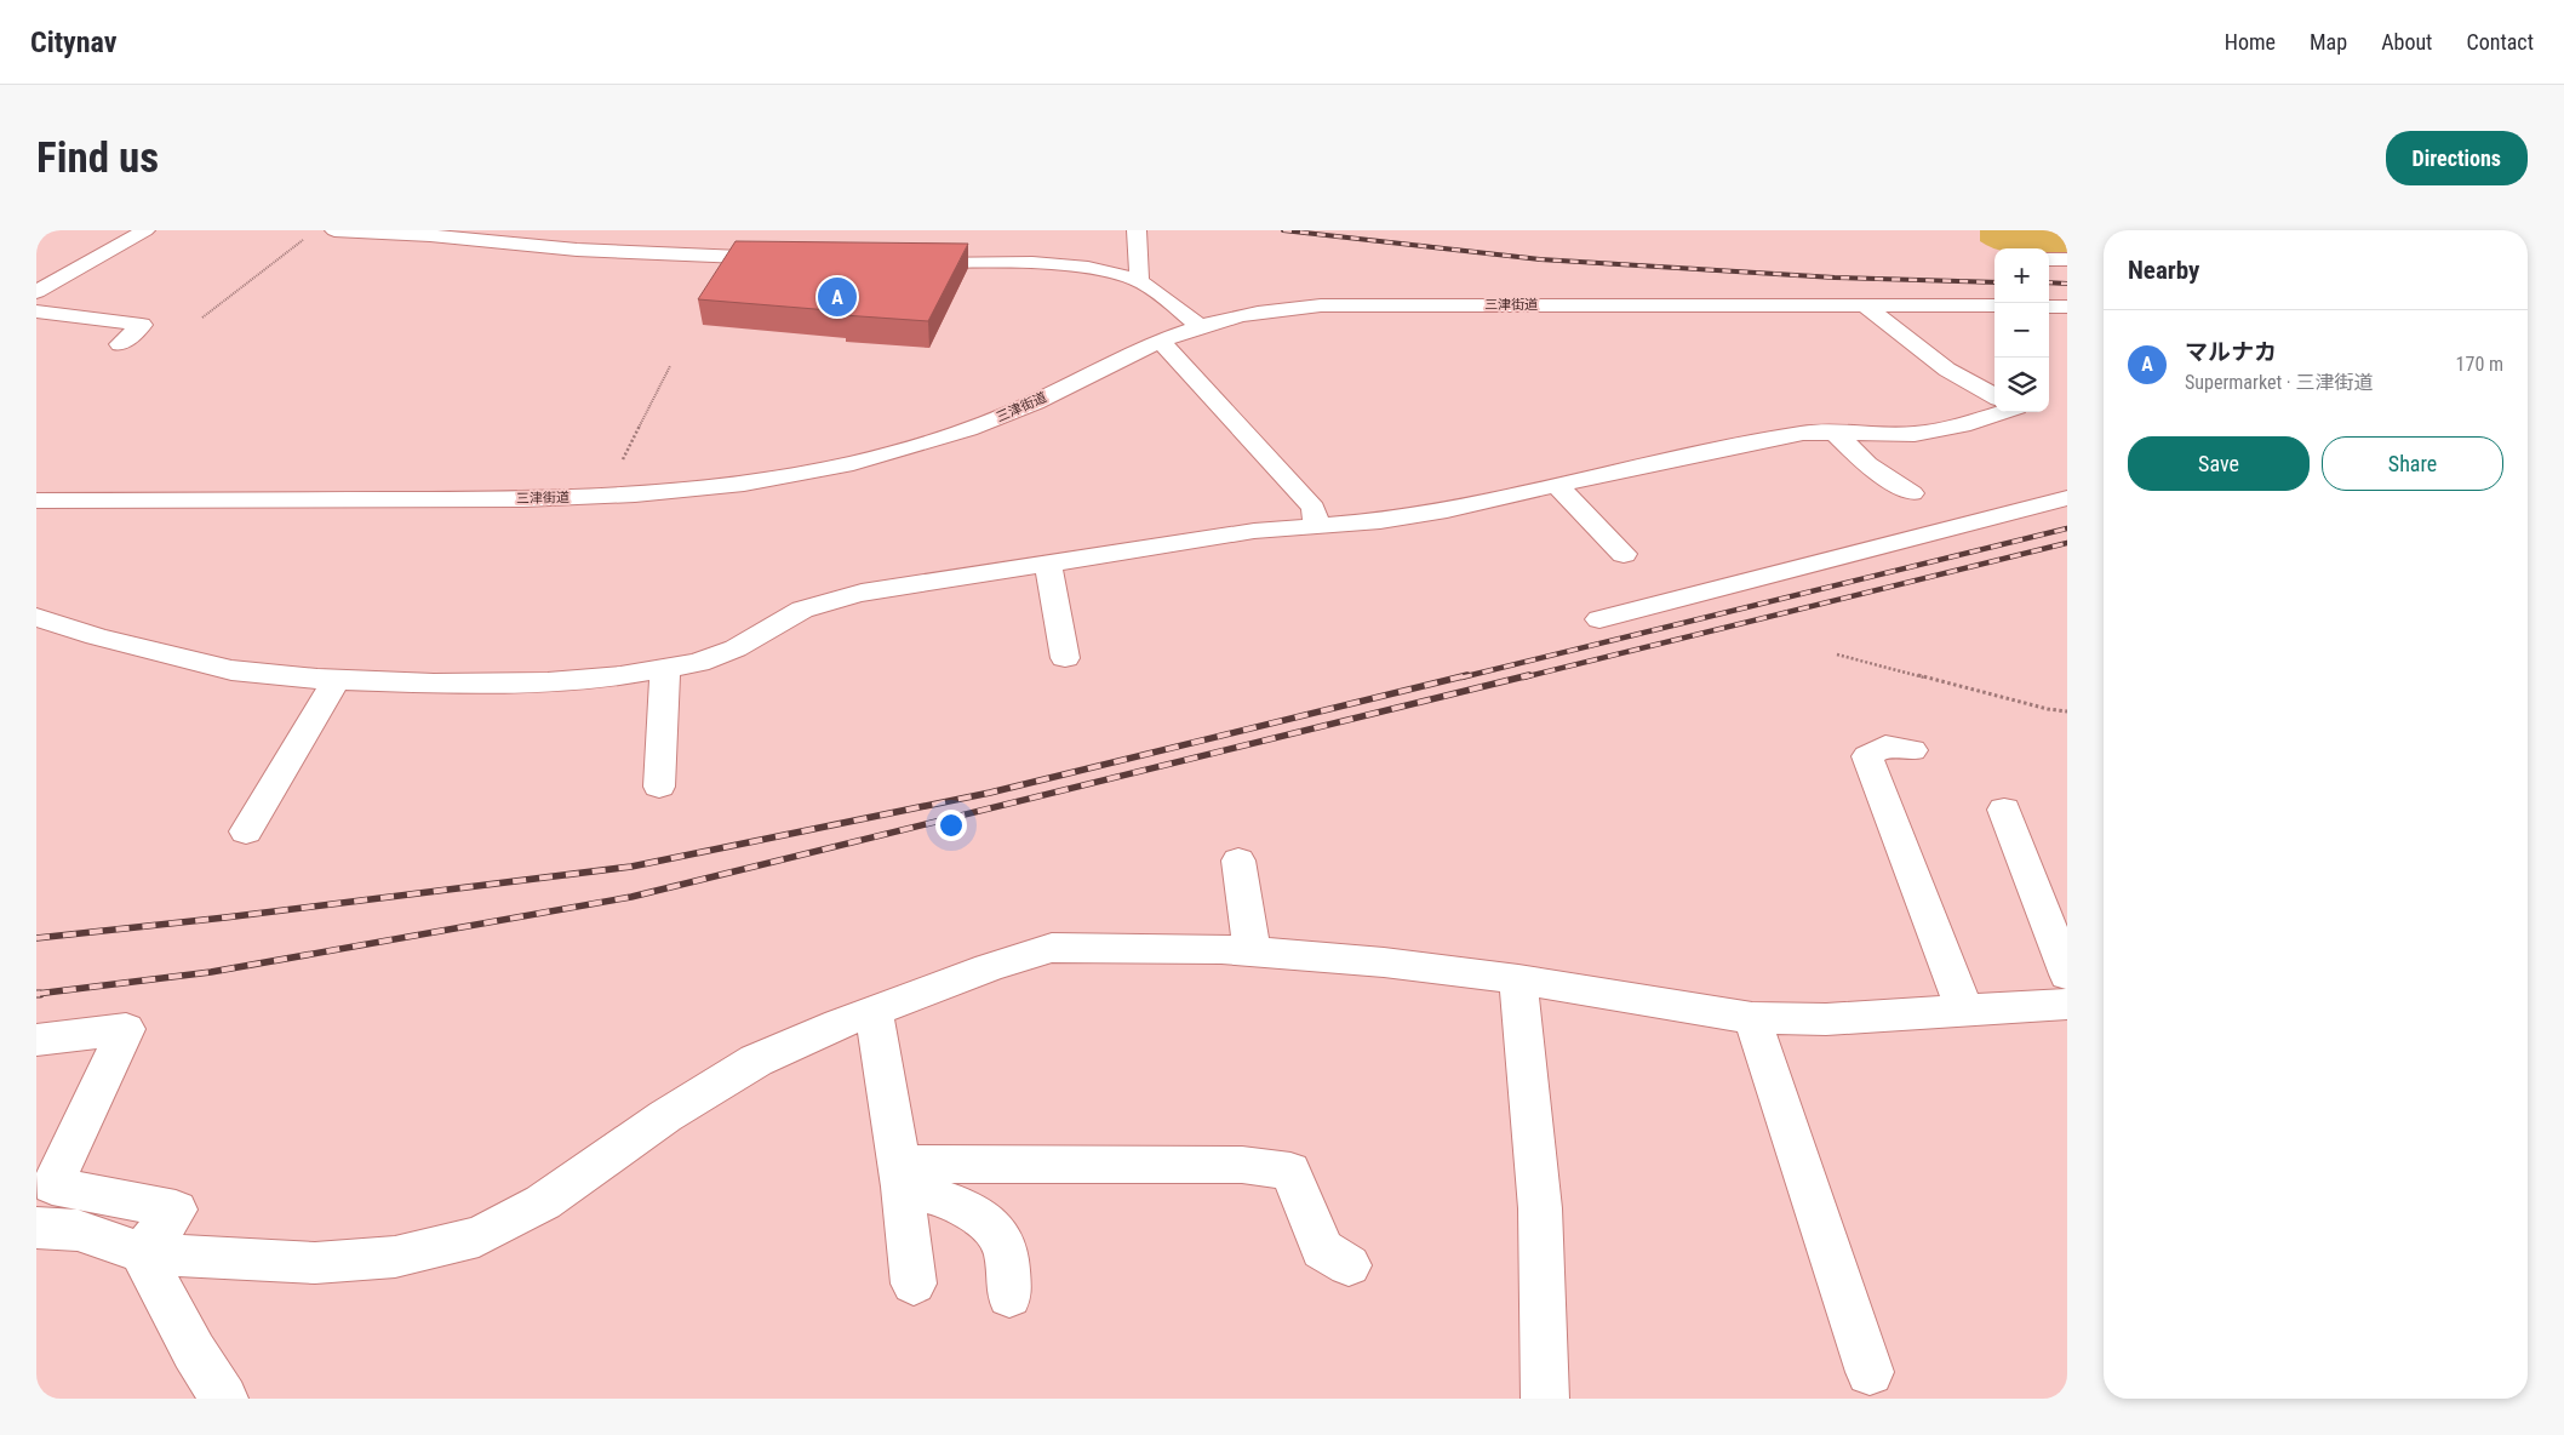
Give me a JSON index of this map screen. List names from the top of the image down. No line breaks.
{"streets":{"street":["三津街道"]},"page":{"header":"Citynav","nav":["Home","Map","About","Contact"],"buttons":["Directions",["Save","Share"]],"title":"Find us","heading":"Nearby","map_buttons":["+","−"],"pins":"A","list":[{"mark":"A","name":"マルナカ","note":"Supermarket · 三津街道","value":"170 m"}]}}
